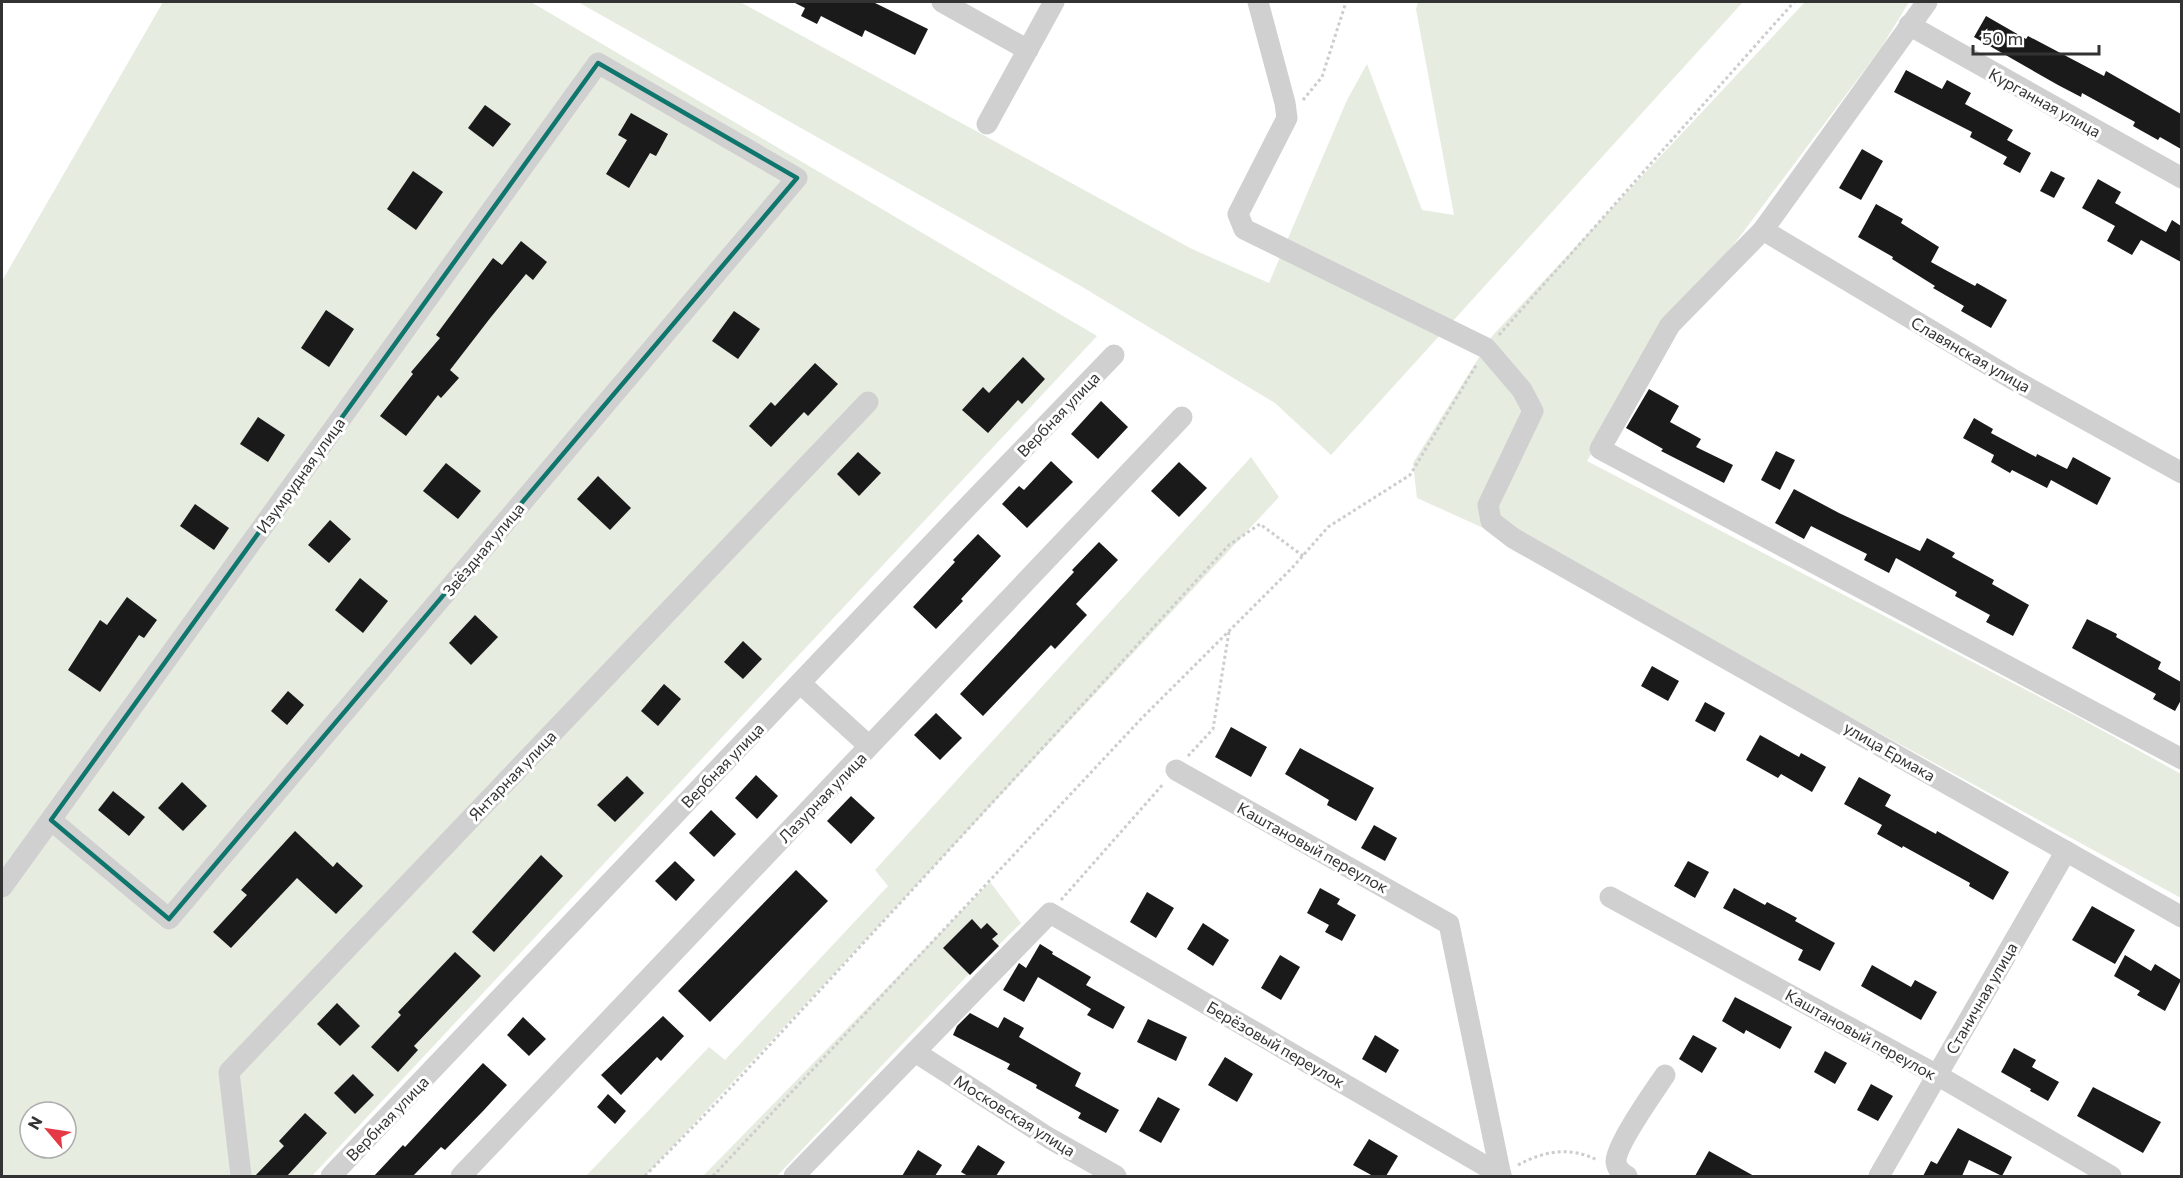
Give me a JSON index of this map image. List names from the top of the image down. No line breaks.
{"streets":{"street":["Курганная улица","Славянская улица","Вербная улица","Изумрудная улица","Звёздная улица","улица Ермака","Янтарная улица","Лазурная улица","Каштановый переулок","Станичная улица","Берёзовый переулок","Московская улица"]},"crossings":[["Изумрудная улица","Звёздная улица"],["улица Ермака","Станичная улица"],["Каштановый переулок","Станичная улица"],["Каштановый переулок","Берёзовый переулок"]],"scale_bar":"50 m","north":"top left"}
